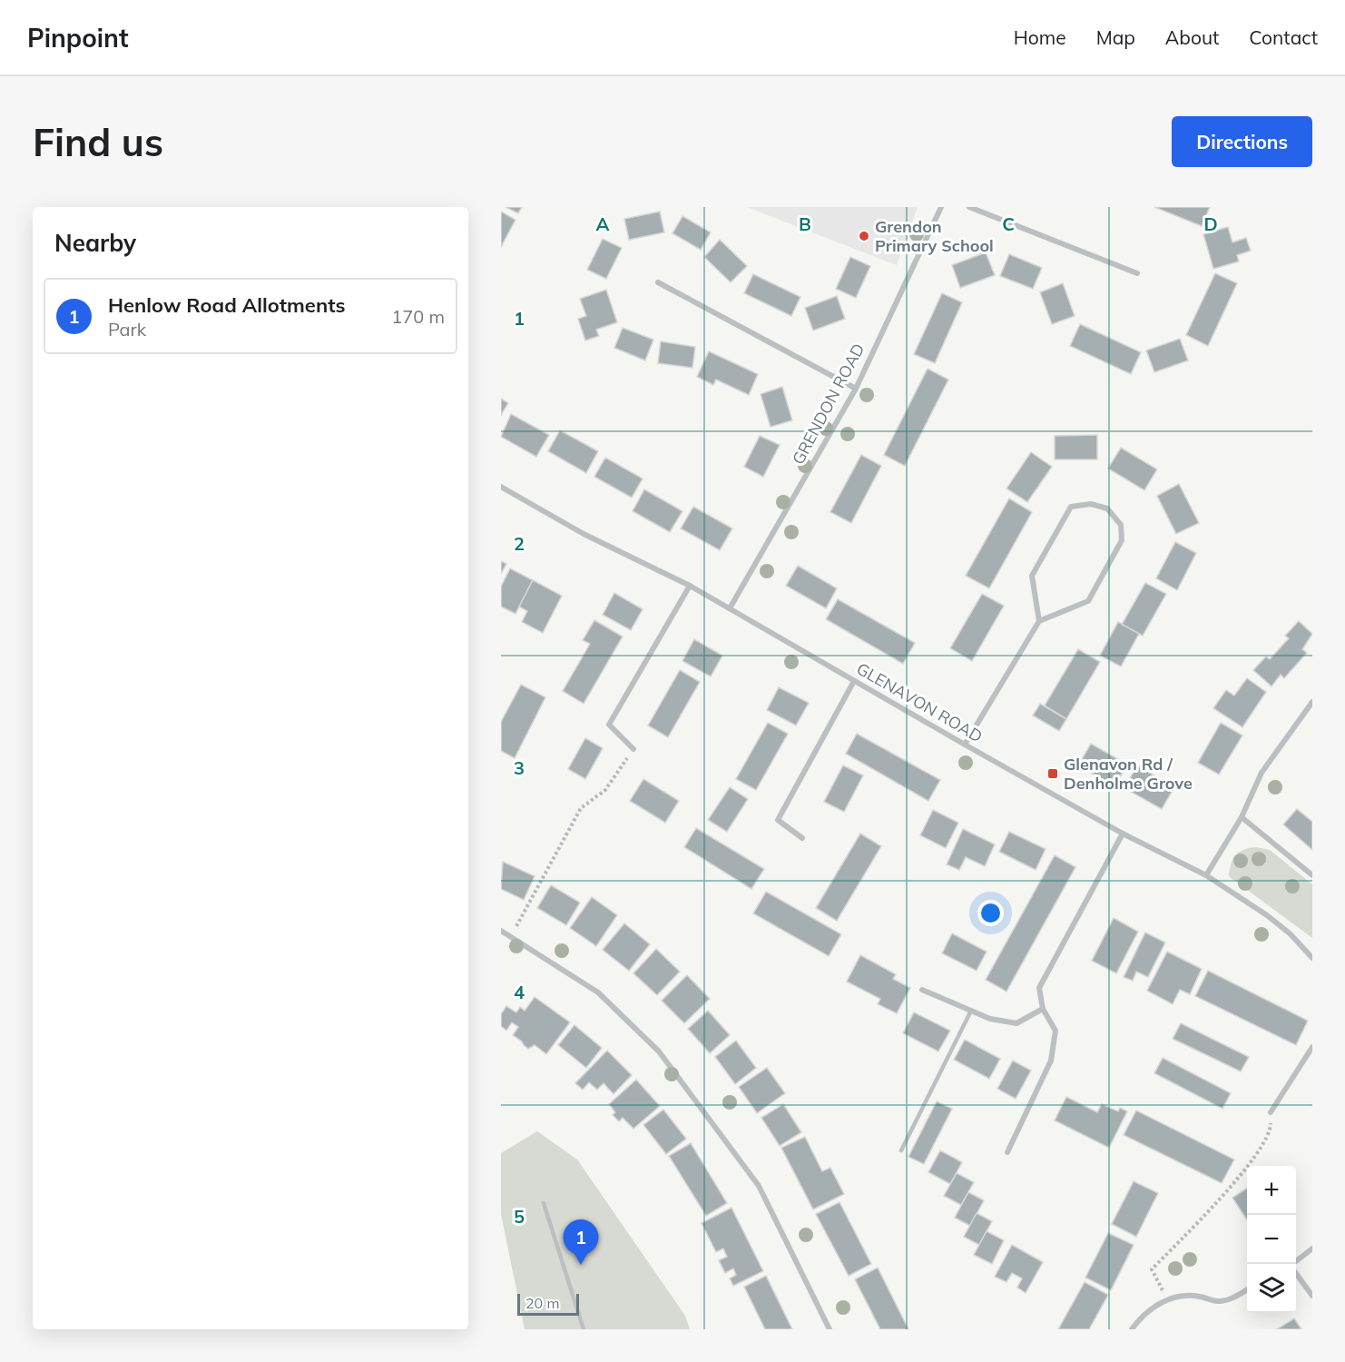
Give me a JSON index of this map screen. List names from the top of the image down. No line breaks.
{"streets":{"street":["GRENDON ROAD","GLENAVON ROAD"]},"crossings":[["GRENDON ROAD","GLENAVON ROAD"]],"places":{"other":["Grendon Primary School"],"transit":["Glenavon Rd / Denholme Grove"]},"scale_bar":"20 m","page":{"header":"Pinpoint","nav":["Home","Map","About","Contact"],"buttons":"Directions","title":"Find us","heading":"Nearby","list":[{"mark":"1","name":"Henlow Road Allotments","note":"Park","value":"170 m"}],"map_buttons":["+","−"],"pins":"1","scale":"20 m"},"grid":{"columns":["A","B","C","D"],"rows":["1","2","3","4","5"]}}
